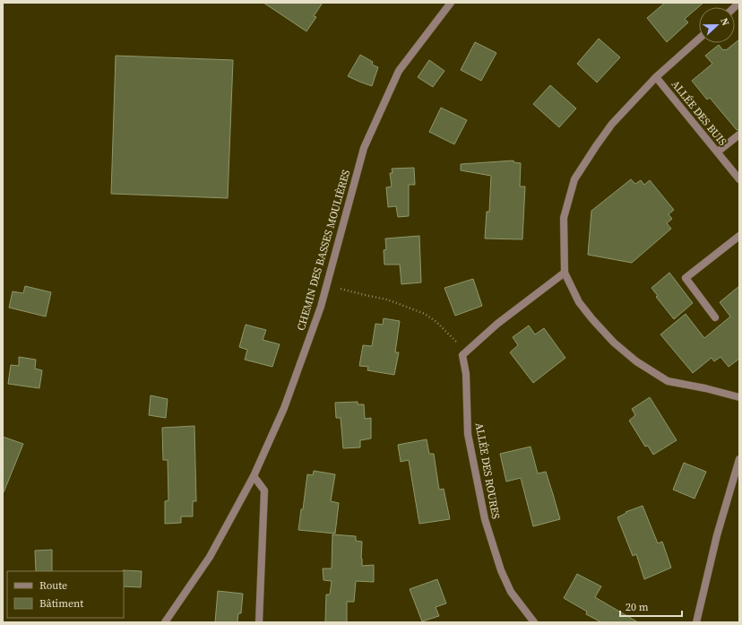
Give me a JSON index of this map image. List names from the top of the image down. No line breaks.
{"streets":{"street":["ALLÉE DES BUIS","CHEMIN DES BASSES MOULIÈRES","ALLÉE DES ROURES"]},"legend":["Route","Bâtiment"],"scale_bar":"20 m","north":"right"}
